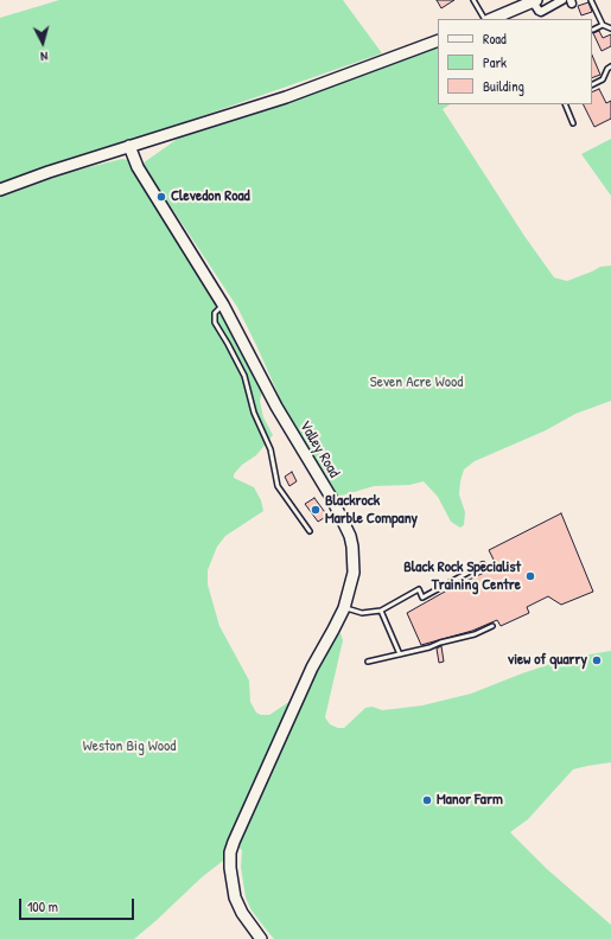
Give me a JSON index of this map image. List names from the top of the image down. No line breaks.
{"streets":{"street":["Valley Road"]},"parks":["Seven Acre Wood","Weston Big Wood"],"places":["Clevedon Road","Blackrock Marble Company","Black Rock Specialist Training Centre","view of quarry","Manor Farm"],"legend":["Road","Park","Building"],"scale_bar":"100 m","north":"bottom"}
